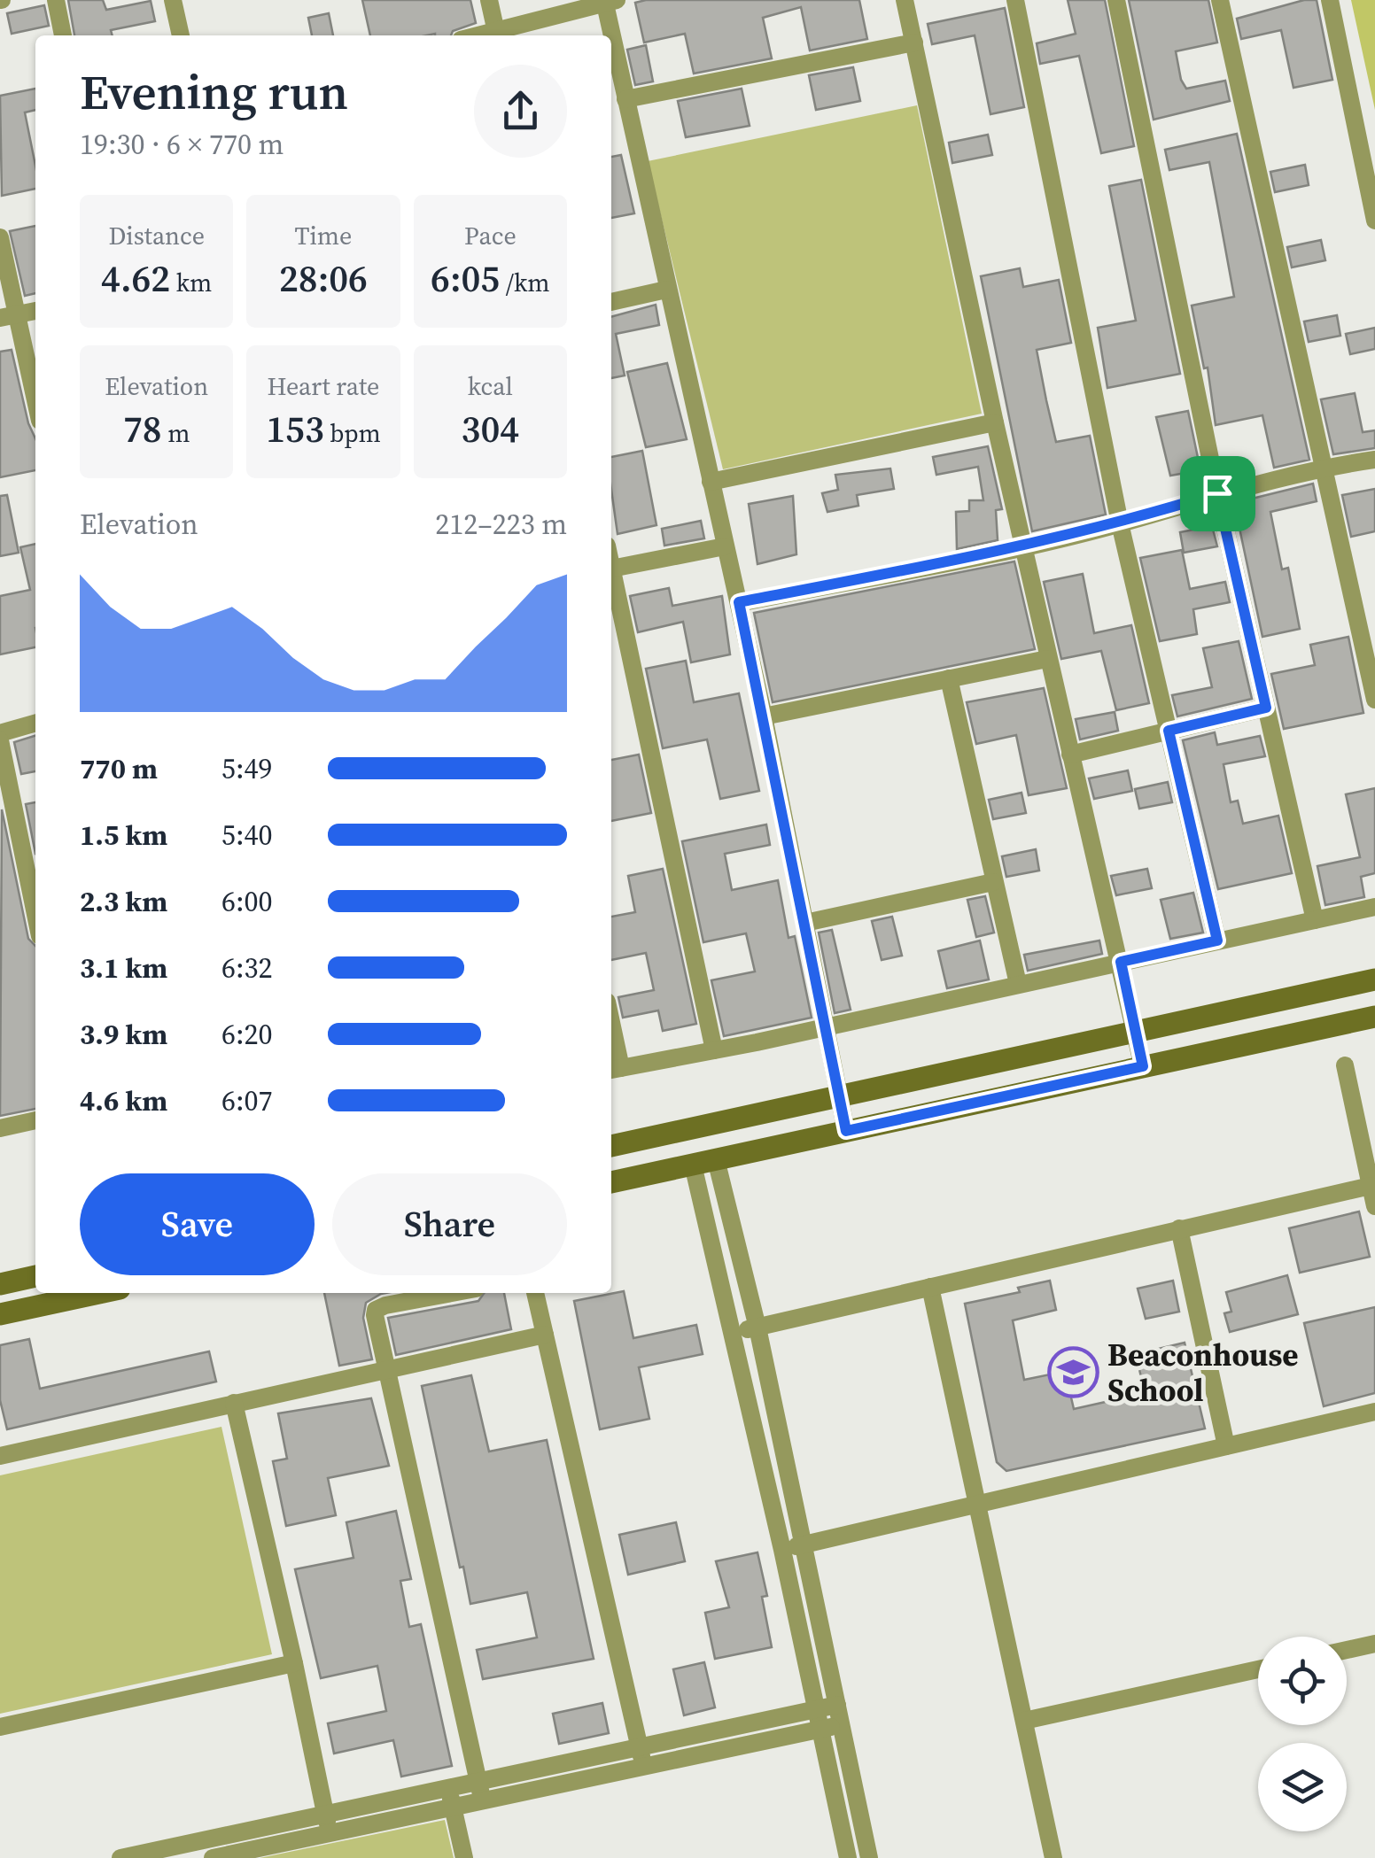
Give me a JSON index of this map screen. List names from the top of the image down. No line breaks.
{"places":{"school or university":["Beaconhouse School"]},"page":{"heading":["Evening run","19:30 · 6 × 770 m"],"stats":[["Distance","4.62 km"],["Time","28:06"],["Pace","6:05 /km"],["Elevation","78 m"],["Heart rate","153 bpm"],["kcal","304"]],"chart":["Elevation","212–223 m"],"list":[{"name":"770 m","note":"5:49"},{"name":"1.5 km","note":"5:40"},{"name":"2.3 km","note":"6:00"},{"name":"3.1 km","note":"6:32"},{"name":"3.9 km","note":"6:20"},{"name":"4.6 km","note":"6:07"}],"buttons":["Save","Share"]}}
